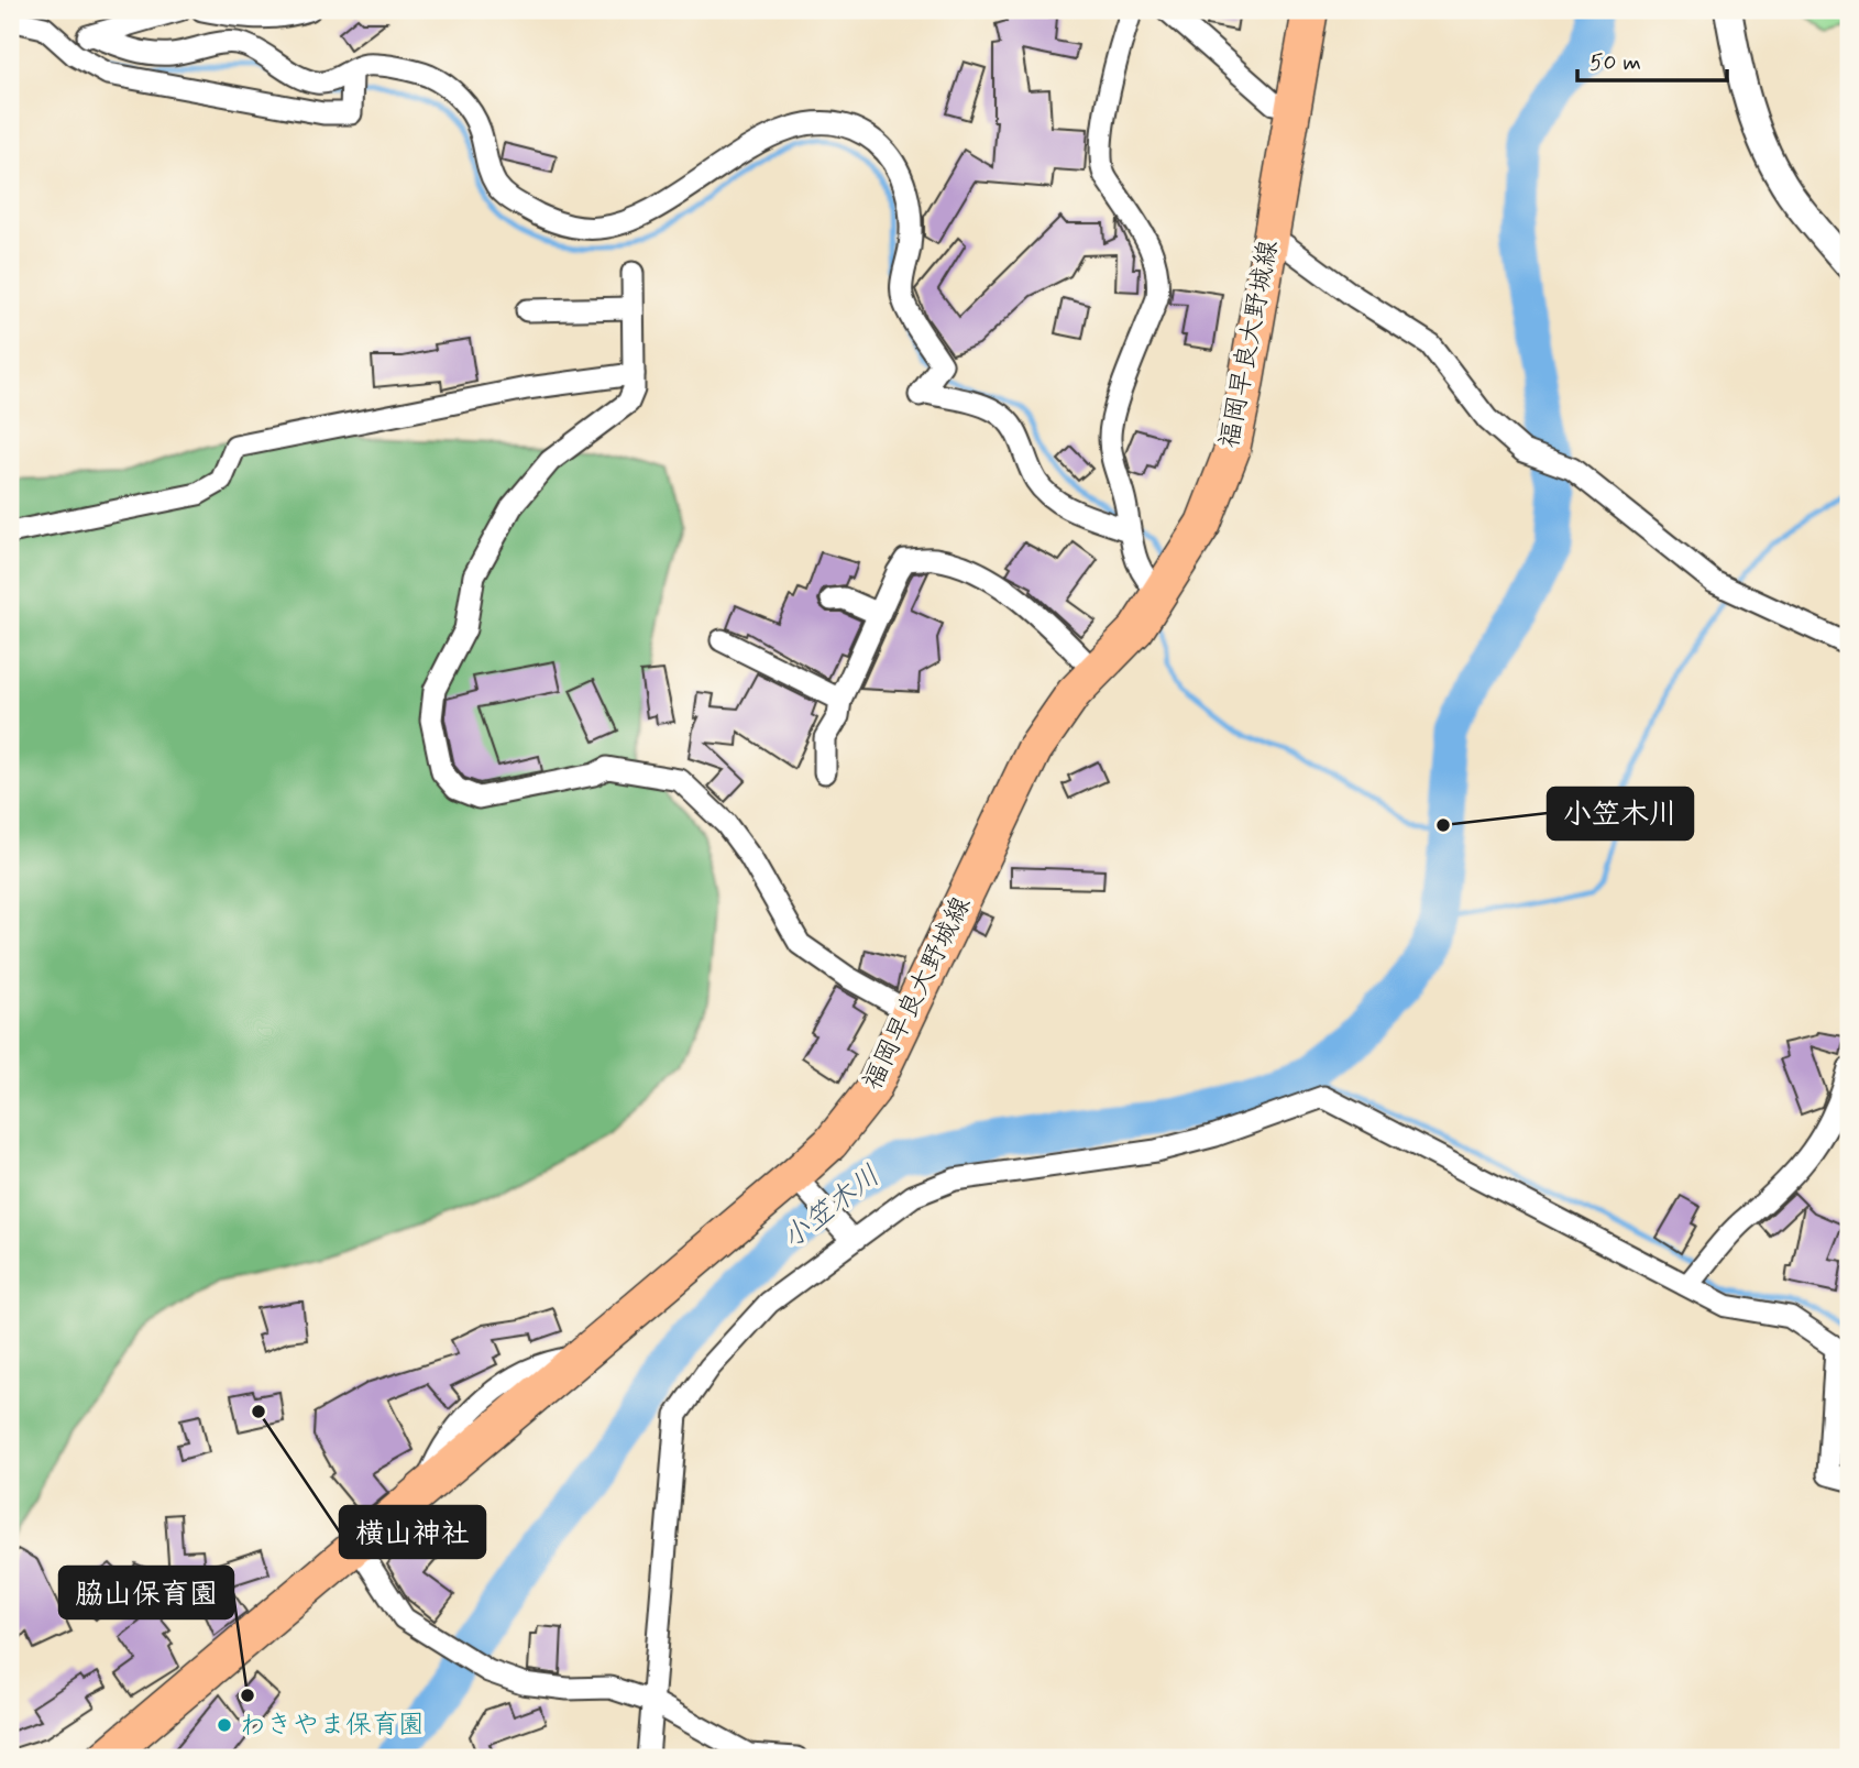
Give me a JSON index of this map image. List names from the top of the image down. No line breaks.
{"streets":{"main road":["福岡早良大野城線"]},"water":["小笠木川"],"places":["小笠木川","横山神社","脇山保育園","わきやま保育園"],"scale_bar":"50 m"}
